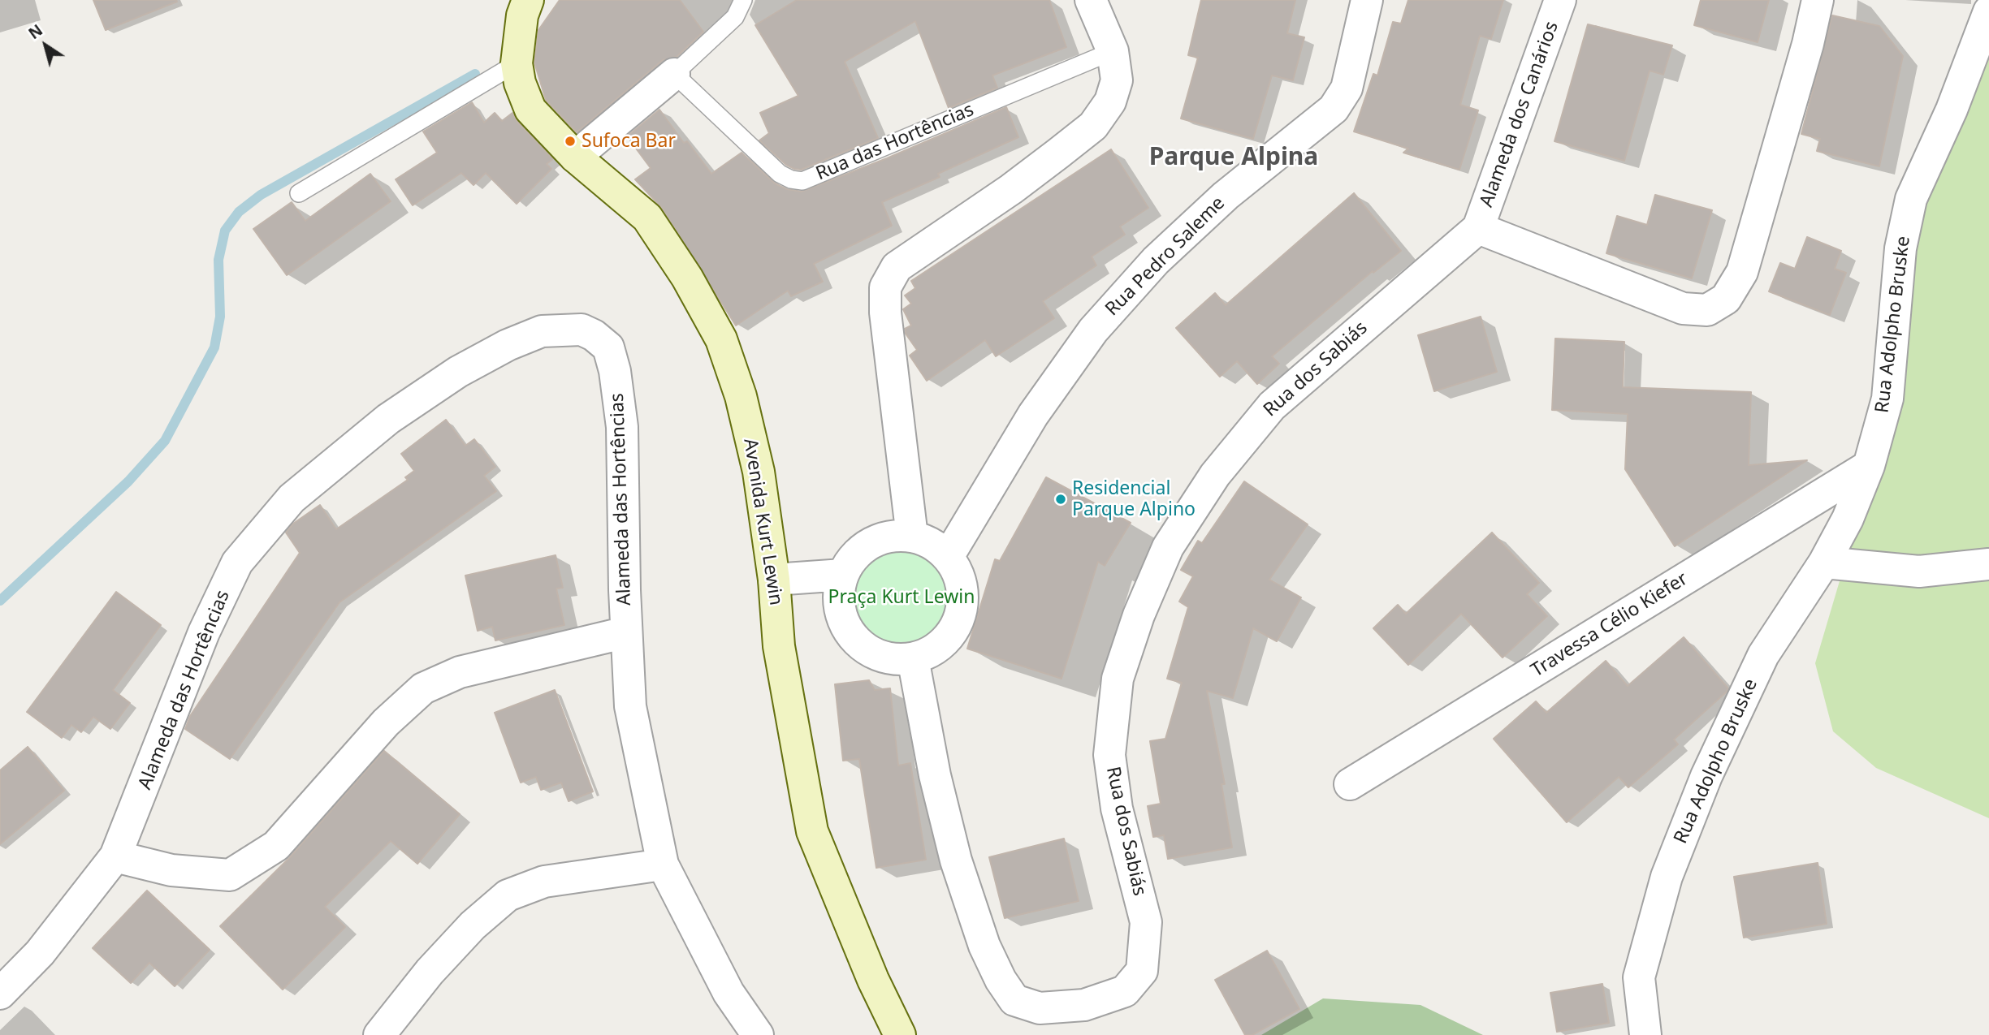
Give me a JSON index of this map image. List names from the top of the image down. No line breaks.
{"streets":{"main road":["Avenida Kurt Lewin"],"street":["Alameda dos Canários","Rua Pedro Saleme","Rua Adolpho Bruske","Rua dos Sabiás","Alameda das Hortências","Travessa Célio Kiefer"],"lane":["Rua das Hortências"]},"crossings":[["Alameda dos Canários","Rua dos Sabiás"],["Rua Pedro Saleme","Rua dos Sabiás"],["Rua Adolpho Bruske","Travessa Célio Kiefer"]],"districts":["Parque Alpina"],"parks":["Praça Kurt Lewin"],"places":["Sufoca Bar","Residencial Parque Alpino"],"north":"top left"}
